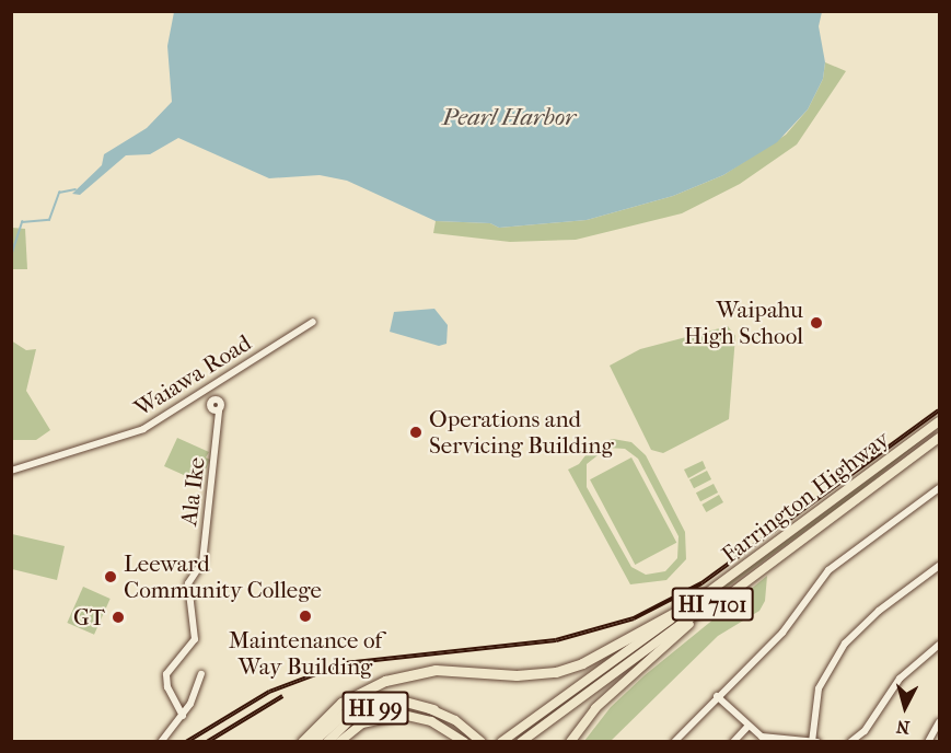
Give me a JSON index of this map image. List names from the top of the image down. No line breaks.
{"streets":{"main road":["Farrington Highway","HI 7101","HI 99"],"street":["Waiawa Road","Ala Ike"]},"water":["Pearl Harbor"],"places":["Waipahu High School","Operations and Servicing Building","Leeward Community College","Maintenance of Way Building","GT"],"north":"bottom"}
